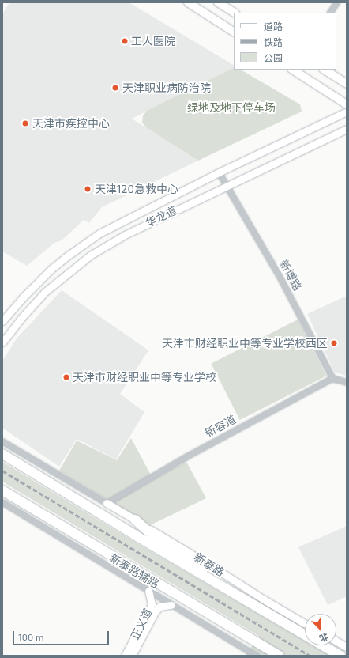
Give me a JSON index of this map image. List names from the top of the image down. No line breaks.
{"streets":{"main road":["华龙道","新泰路","正义道"],"street":["新博路","新容道","新泰路辅路"]},"crossings":[["华龙道","新博路"],["新博路","新容道"],["新容道","新泰路"],["新泰路辅路","正义道"]],"parks":["绿地及地下停车场"],"places":["工人医院","天津职业病防治院","天津市疾控中心","天津120急救中心","天津市财经职业中等专业学校西区","天津市财经职业中等专业学校"],"legend":["道路","铁路","公园"],"scale_bar":"100 m","north":"bottom right"}
